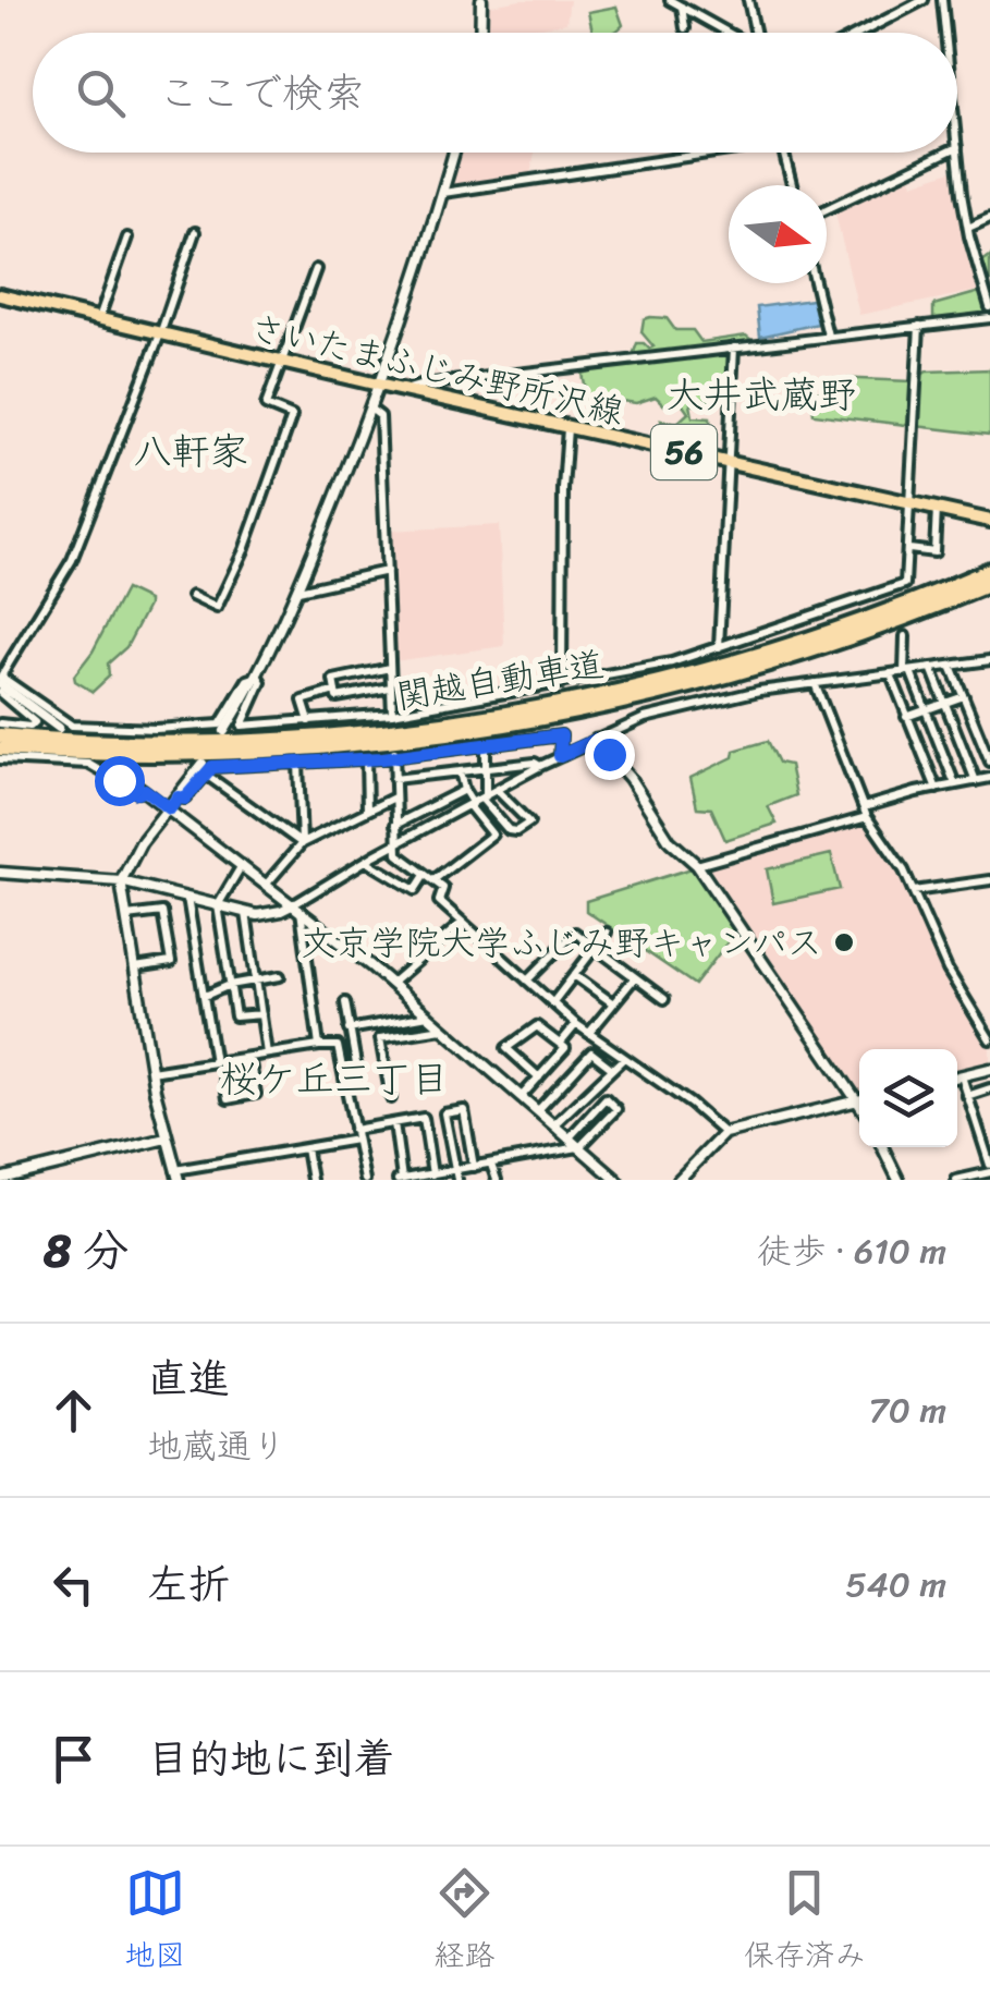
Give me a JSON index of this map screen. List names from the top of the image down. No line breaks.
{"streets":{"highway":["関越自動車道"],"main road":["さいたまふじみ野所沢線","56"]},"districts":["大井武蔵野","八軒家","桜ケ丘三丁目"],"places":["文京学院大学ふじみ野キャンパス"],"north":"right","page":{"search":"ここで検索","heading":["8 分","徒歩 · 610 m"],"list":[["直進","地蔵通り","70 m"],["左折","540 m"],"目的地に到着"],"nav":["地図","経路","保存済み"]}}
